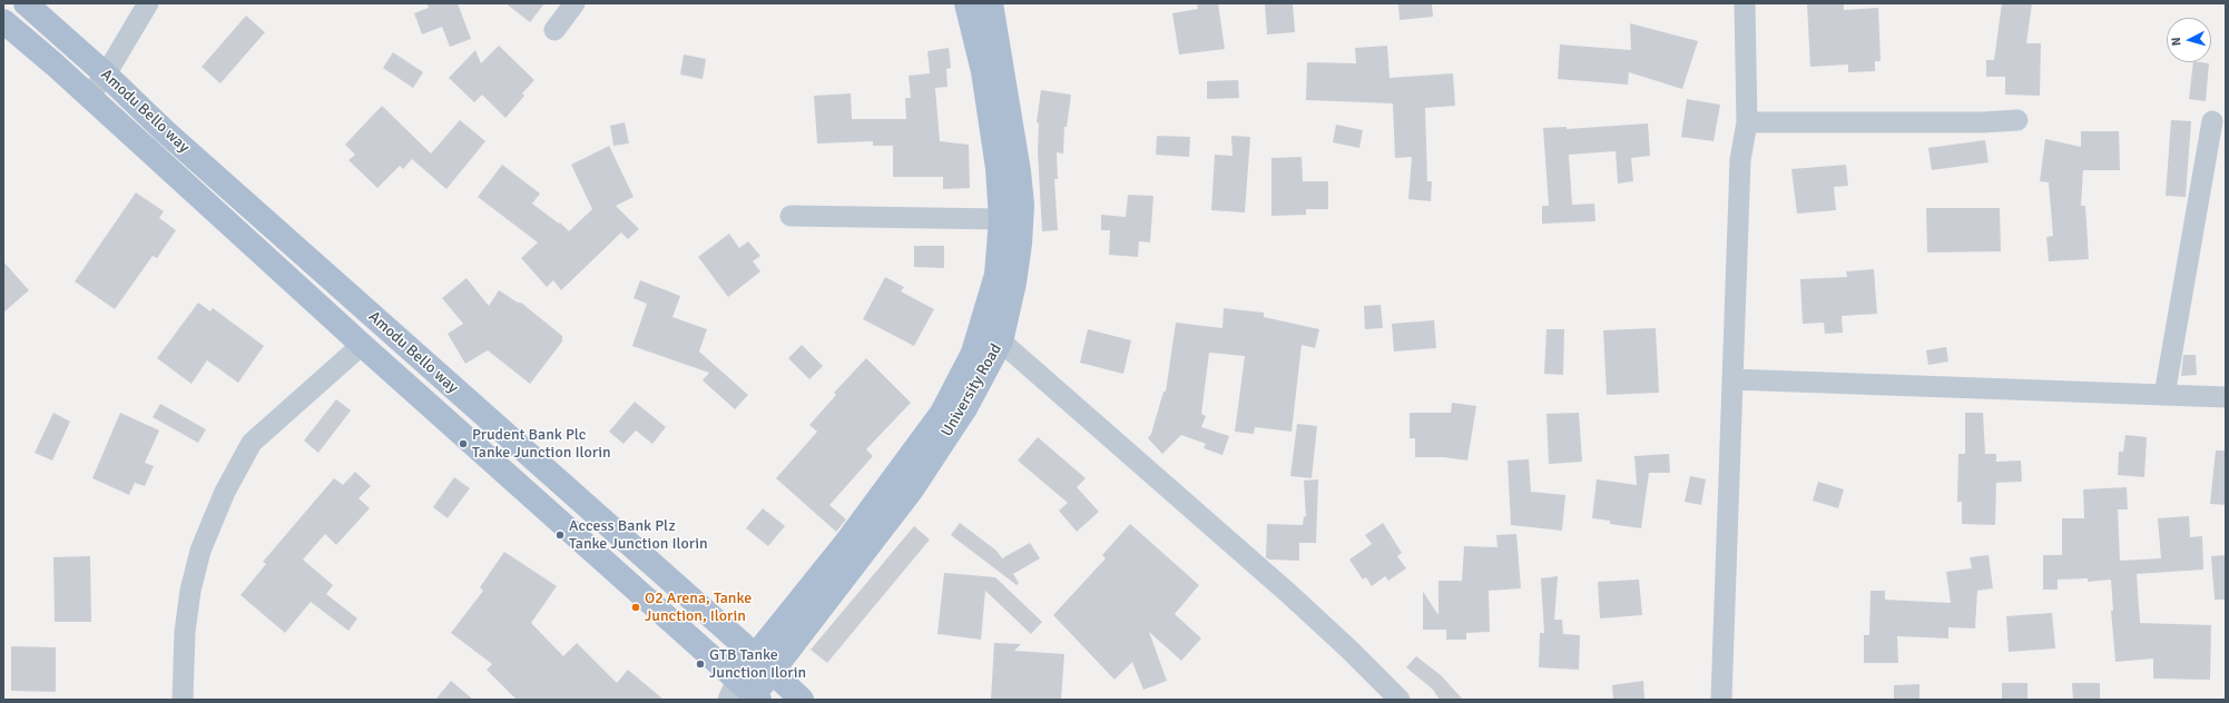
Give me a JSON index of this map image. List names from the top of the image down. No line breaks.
{"streets":{"main road":["Amodu Bello way","University Road"]},"crossings":[["Amodu Bello way","University Road"]],"places":["Prudent Bank Plc Tanke Junction Ilorin","Access Bank Plz Tanke Junction Ilorin","O2 Arena, Tanke Junction, Ilorin","GTB Tanke Junction Ilorin"],"north":"left"}
